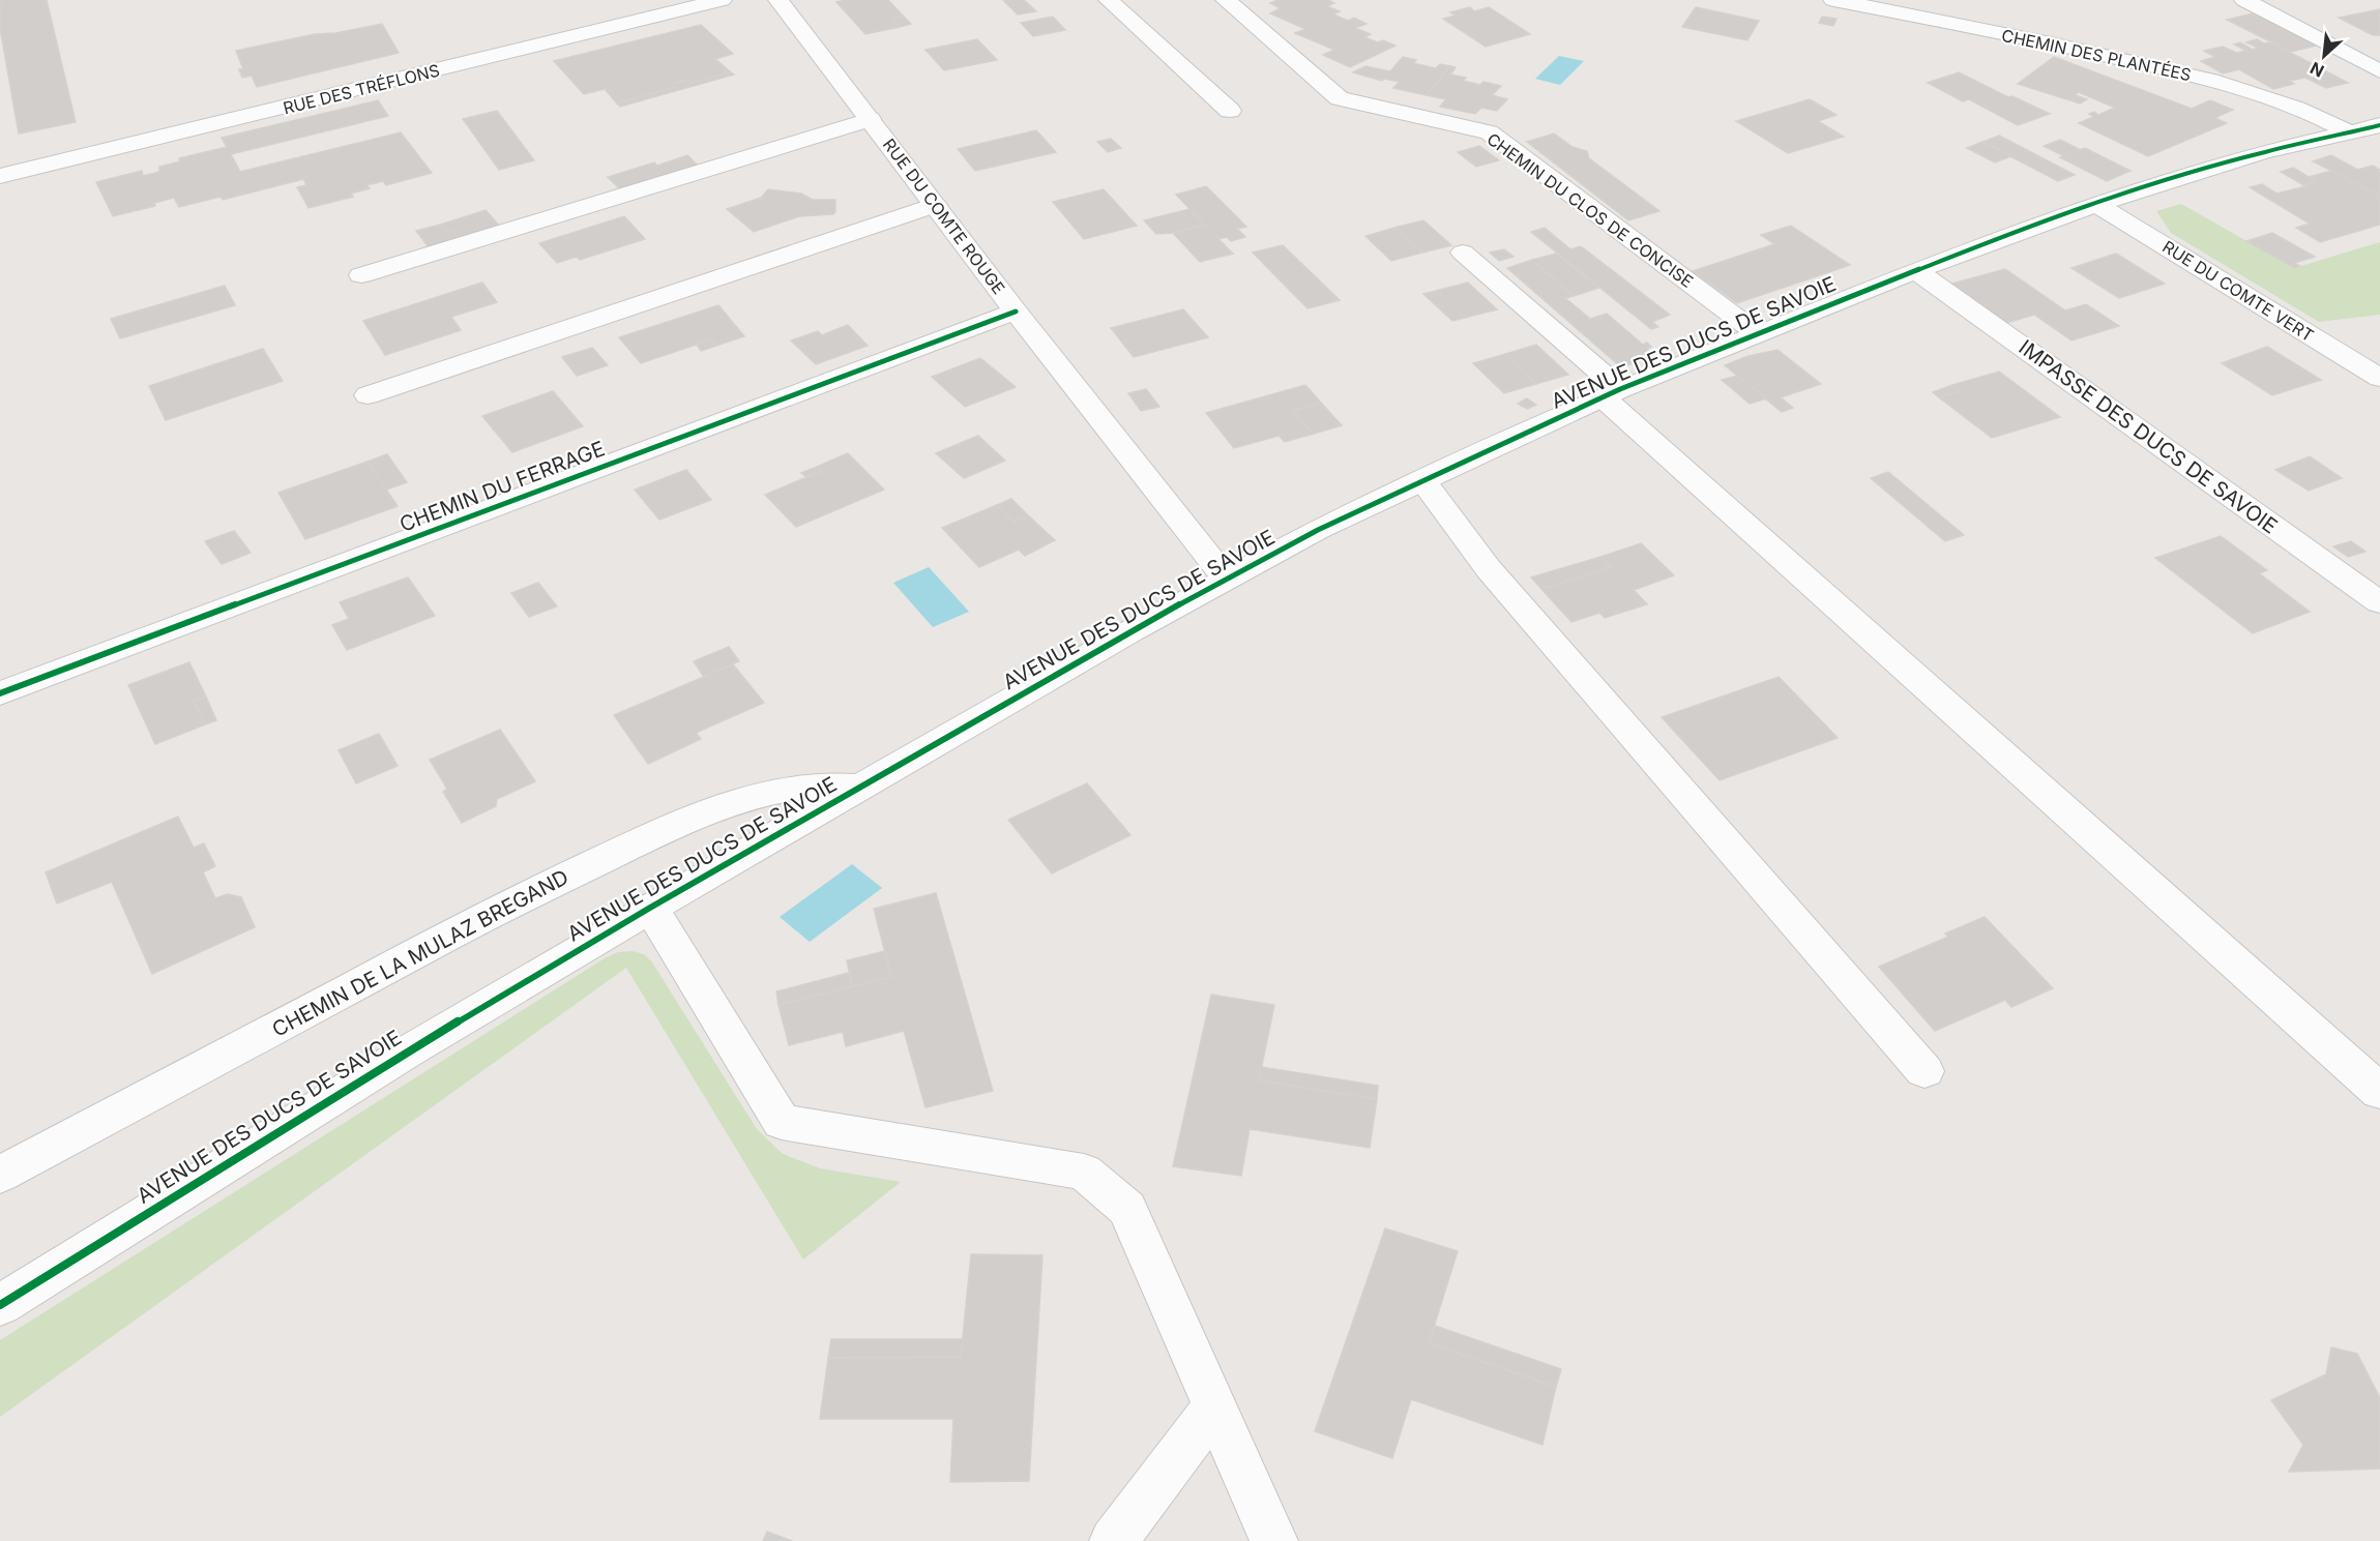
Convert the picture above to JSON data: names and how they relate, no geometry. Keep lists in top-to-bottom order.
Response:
{
  "streets": {
    "street": [
      "CHEMIN DES PLANTÉES",
      "RUE DES TRÉFLONS",
      "CHEMIN DU CLOS DE CONCISE",
      "RUE DU COMTE ROUGE",
      "RUE DU COMTE VERT",
      "AVENUE DES DUCS DE SAVOIE",
      "IMPASSE DES DUCS DE SAVOIE",
      "CHEMIN DU FERRAGE",
      "CHEMIN DE LA MULAZ BREGAND"
    ]
  },
  "crossings": [
    ["CHEMIN DES PLANTÉES", "AVENUE DES DUCS DE SAVOIE"],
    ["CHEMIN DU CLOS DE CONCISE", "AVENUE DES DUCS DE SAVOIE"],
    ["RUE DU COMTE ROUGE", "AVENUE DES DUCS DE SAVOIE"],
    ["RUE DU COMTE ROUGE", "CHEMIN DU FERRAGE"],
    ["RUE DU COMTE VERT", "AVENUE DES DUCS DE SAVOIE"],
    ["AVENUE DES DUCS DE SAVOIE", "IMPASSE DES DUCS DE SAVOIE"],
    ["AVENUE DES DUCS DE SAVOIE", "CHEMIN DE LA MULAZ BREGAND"]
  ],
  "north": "bottom left"
}
